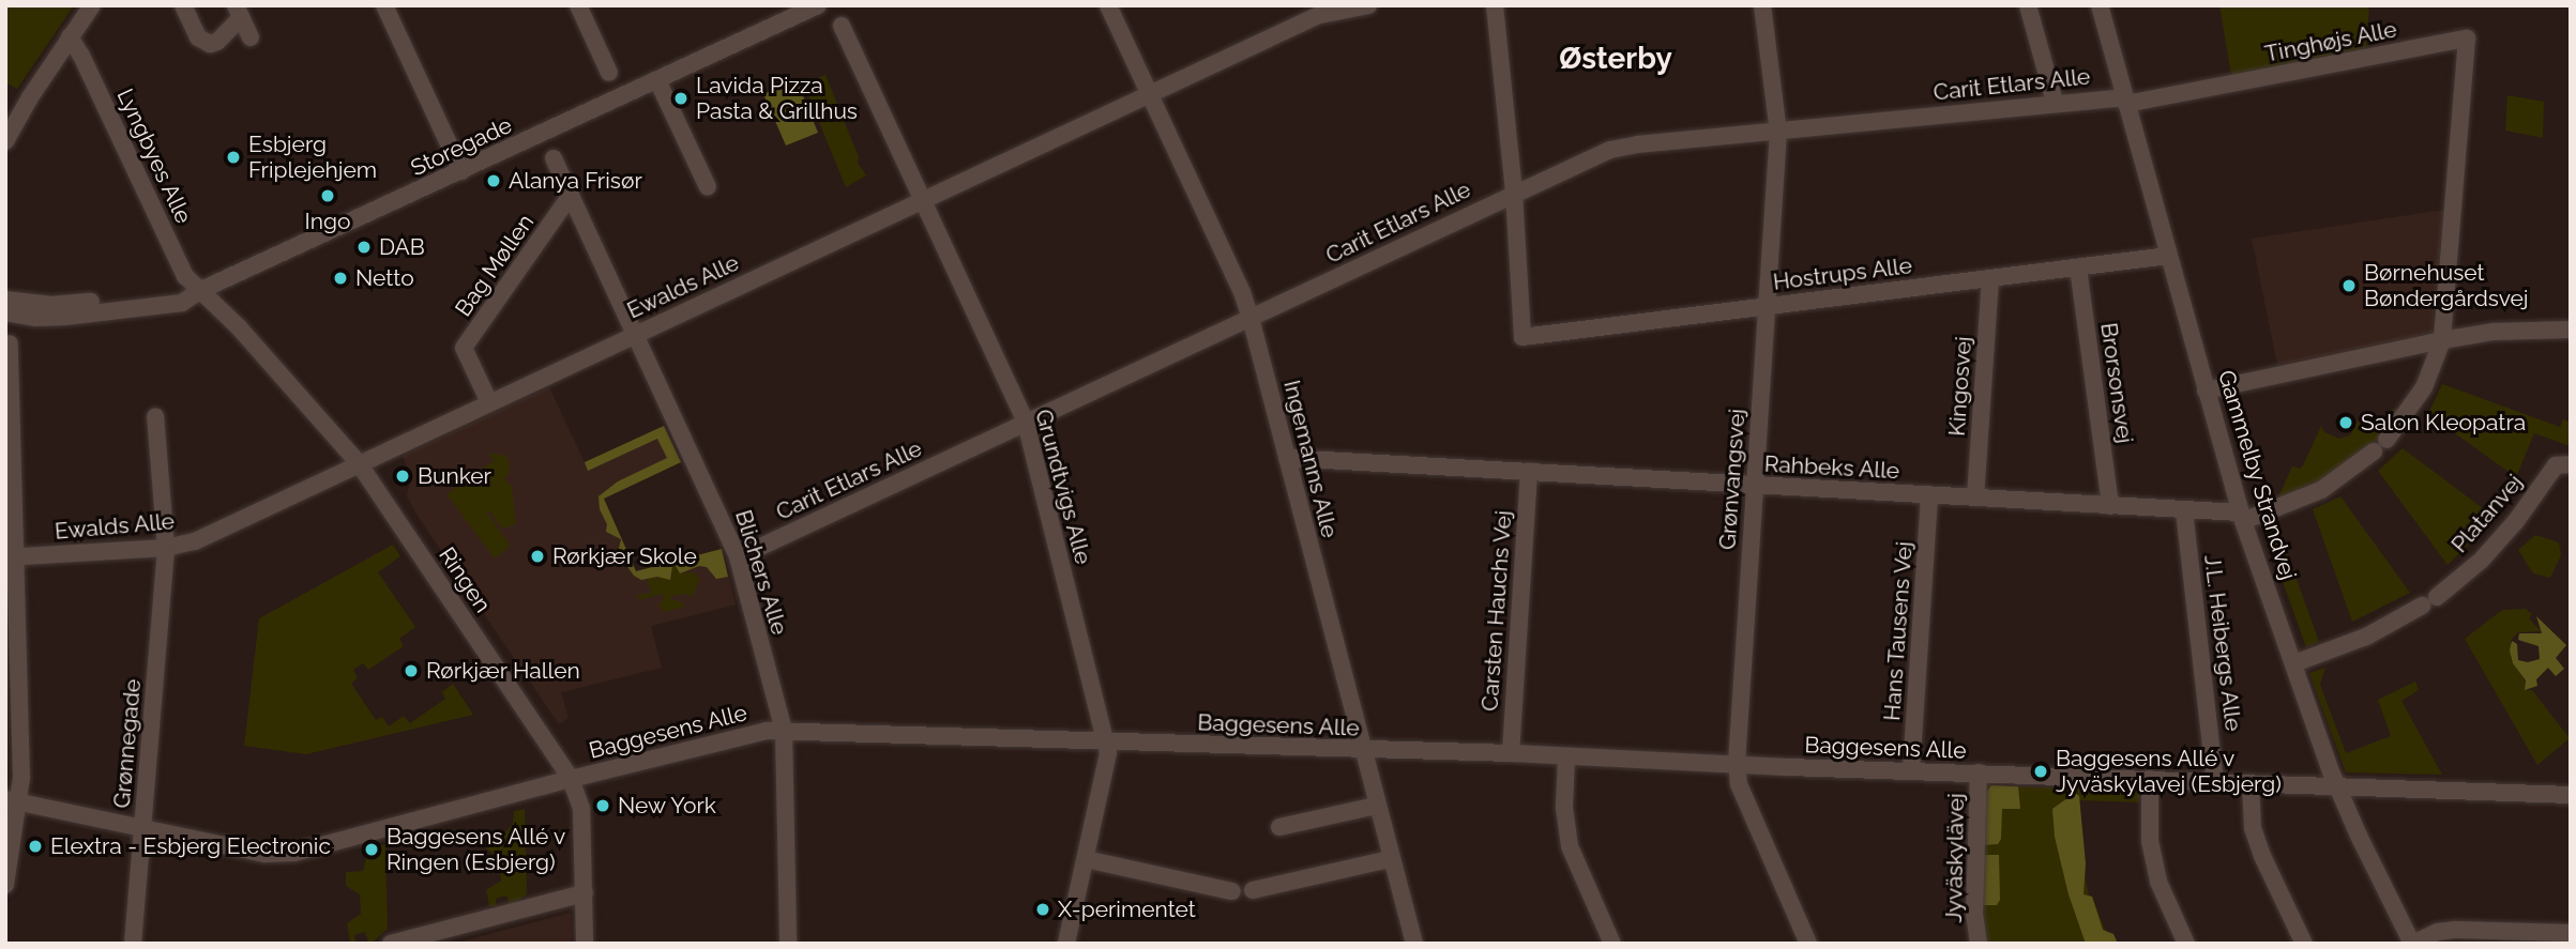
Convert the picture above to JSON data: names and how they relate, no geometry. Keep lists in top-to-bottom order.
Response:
{
  "streets": {
    "street": [
      "Tinghøjs Alle",
      "Carit Etlars Alle",
      "Storegade",
      "Lyngbyes Alle",
      "Bag Møllen",
      "Hostrups Alle",
      "Ewalds Alle",
      "Brorsonsvej",
      "Kingosvej",
      "Ingemanns Alle",
      "Rahbeks Alle",
      "Gammelby Strandvej",
      "Grønvangsvej",
      "Grundtvigs Alle",
      "Platanvej",
      "Blichers Alle",
      "Ringen",
      "Carsten Hauchs Vej",
      "Hans Tausens Vej",
      "J.L. Heibergs Alle",
      "Baggesens Alle",
      "Grønnegade",
      "Jyväskylävej"
    ]
  },
  "crossings": [
    ["Tinghøjs Alle", "Carit Etlars Alle"],
    ["Tinghøjs Alle", "Gammelby Strandvej"],
    ["Carit Etlars Alle", "Hostrups Alle"],
    ["Carit Etlars Alle", "Ingemanns Alle"],
    ["Carit Etlars Alle", "Gammelby Strandvej"],
    ["Carit Etlars Alle", "Grønvangsvej"],
    ["Carit Etlars Alle", "Grundtvigs Alle"],
    ["Carit Etlars Alle", "Blichers Alle"],
    ["Storegade", "Lyngbyes Alle"],
    ["Storegade", "Ringen"],
    ["Lyngbyes Alle", "Ringen"],
    ["Bag Møllen", "Ewalds Alle"],
    ["Bag Møllen", "Blichers Alle"],
    ["Hostrups Alle", "Brorsonsvej"],
    ["Hostrups Alle", "Kingosvej"],
    ["Hostrups Alle", "Gammelby Strandvej"],
    ["Hostrups Alle", "Grønvangsvej"],
    ["Ewalds Alle", "Ingemanns Alle"],
    ["Ewalds Alle", "Grundtvigs Alle"],
    ["Ewalds Alle", "Blichers Alle"],
    ["Ewalds Alle", "Ringen"],
    ["Ewalds Alle", "Grønnegade"],
    ["Brorsonsvej", "Rahbeks Alle"],
    ["Kingosvej", "Rahbeks Alle"],
    ["Ingemanns Alle", "Rahbeks Alle"],
    ["Ingemanns Alle", "Baggesens Alle"],
    ["Rahbeks Alle", "Gammelby Strandvej"],
    ["Rahbeks Alle", "Grønvangsvej"],
    ["Rahbeks Alle", "Carsten Hauchs Vej"],
    ["Rahbeks Alle", "Hans Tausens Vej"],
    ["Rahbeks Alle", "J.L. Heibergs Alle"],
    ["Gammelby Strandvej", "Baggesens Alle"],
    ["Grønvangsvej", "Baggesens Alle"],
    ["Grundtvigs Alle", "Baggesens Alle"],
    ["Blichers Alle", "Baggesens Alle"],
    ["Ringen", "Baggesens Alle"],
    ["Carsten Hauchs Vej", "Baggesens Alle"],
    ["Hans Tausens Vej", "Baggesens Alle"],
    ["J.L. Heibergs Alle", "Baggesens Alle"],
    ["Baggesens Alle", "Grønnegade"],
    ["Baggesens Alle", "Jyväskylävej"]
  ],
  "districts": ["Østerby"],
  "places": [
    "Lavida Pizza Pasta & Grillhus",
    "Esbjerg Friplejehjem",
    "Alanya Frisør",
    "Ingo",
    "DAB",
    "Netto",
    "Børnehuset Bøndergårdsvej",
    "Salon Kleopatra",
    "Bunker",
    "Rørkjær Skole",
    "Rørkjær Hallen",
    "Baggesens Allé v Jyväskylavej (Esbjerg)",
    "New York",
    "Elextra - Esbjerg Electronic",
    "Baggesens Allé v Ringen (Esbjerg)",
    "X-perimentet"
  ]
}
